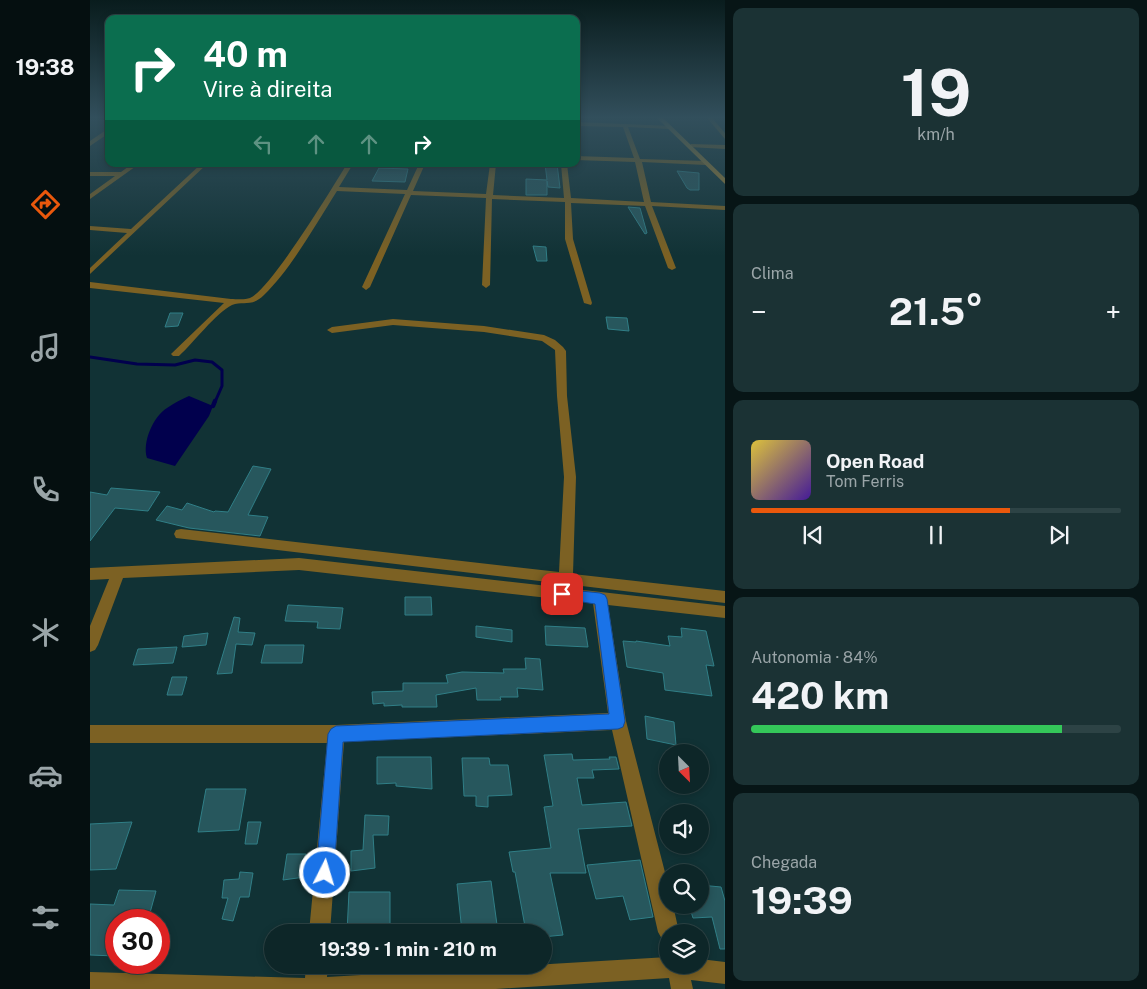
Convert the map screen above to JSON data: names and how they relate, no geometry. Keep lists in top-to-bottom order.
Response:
{
  "north": "bottom right",
  "page": {
    "tabs": "19:38",
    "tile": [
      ["19", "km/h"],
      "Clima",
      ["Autonomia · 84%", "420 km"],
      ["Chegada", "19:39"]
    ],
    "turn": ["40 m", "Vire à direita"],
    "heat": ["−", "21.5°", "+"],
    "song": ["Open Road", "Tom Ferris"],
    "limit": "30",
    "trip": "19:39 · 1 min · 210 m"
  }
}
